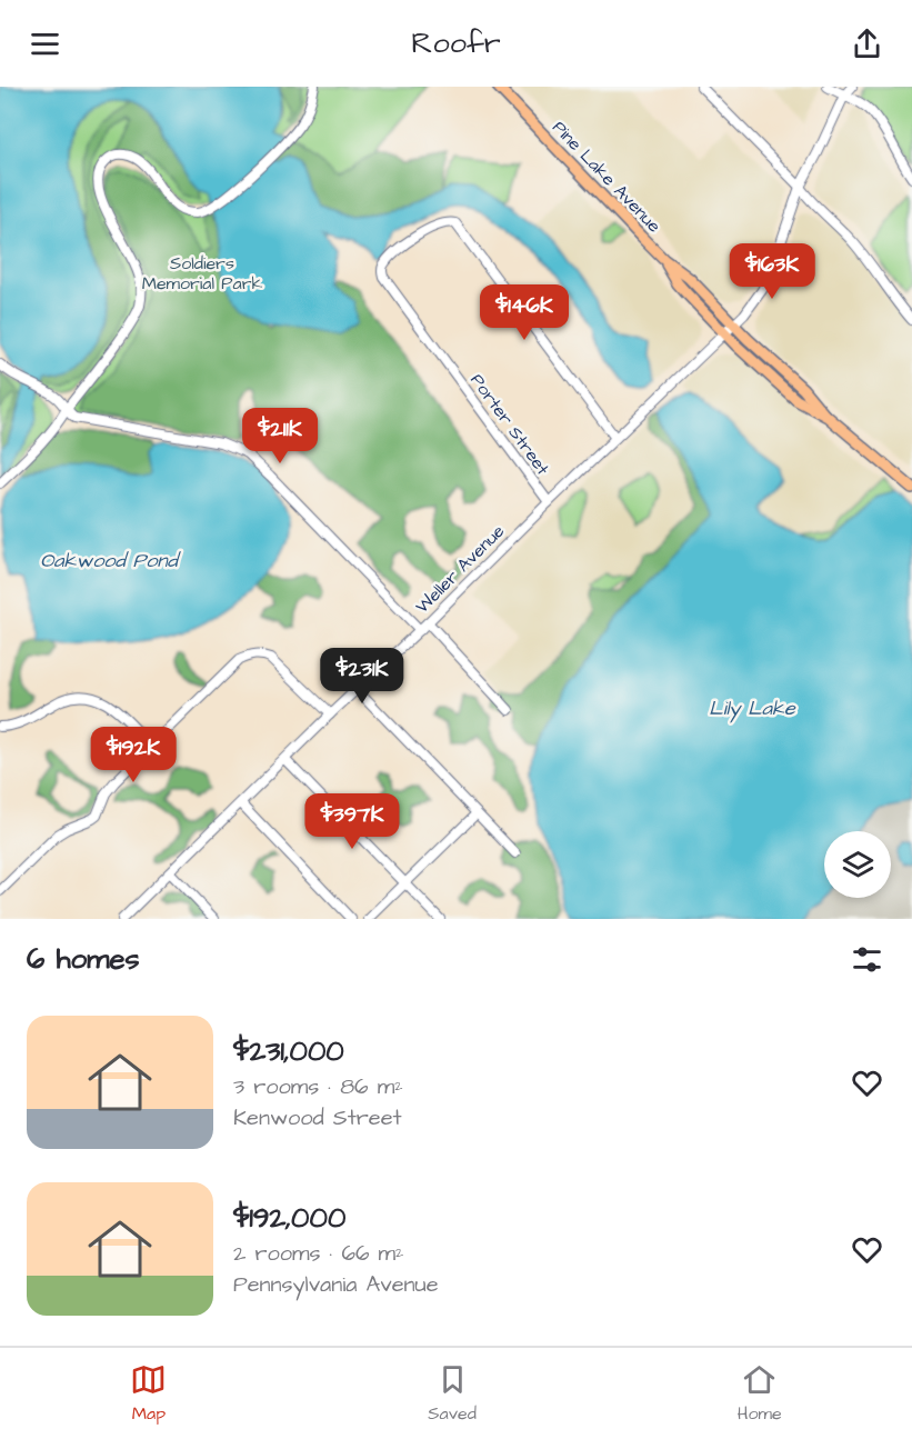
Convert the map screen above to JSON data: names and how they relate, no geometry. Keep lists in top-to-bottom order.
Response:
{
  "streets": {
    "main road": ["Pine Lake Avenue"],
    "street": ["Porter Street", "Weller Avenue"]
  },
  "crossings": [
    ["Pine Lake Avenue", "Weller Avenue"],
    ["Porter Street", "Weller Avenue"]
  ],
  "water": ["Oakwood Pond", "Lily Lake"],
  "parks": ["Soldiers Memorial Park"],
  "page": {
    "header": "Roofr",
    "price": [
      "$163K",
      "$146K",
      "$211K",
      "$231K",
      "$192K",
      "$397K"
    ],
    "heading": "6 homes",
    "list": [
      {
        "name": "$231,000",
        "note": "3 rooms · 86 m² · Kenwood Street"
      },
      {
        "name": "$192,000",
        "note": "2 rooms · 66 m² · Pennsylvania Avenue"
      }
    ],
    "tabs": ["Map", "Saved", "Home"]
  }
}
